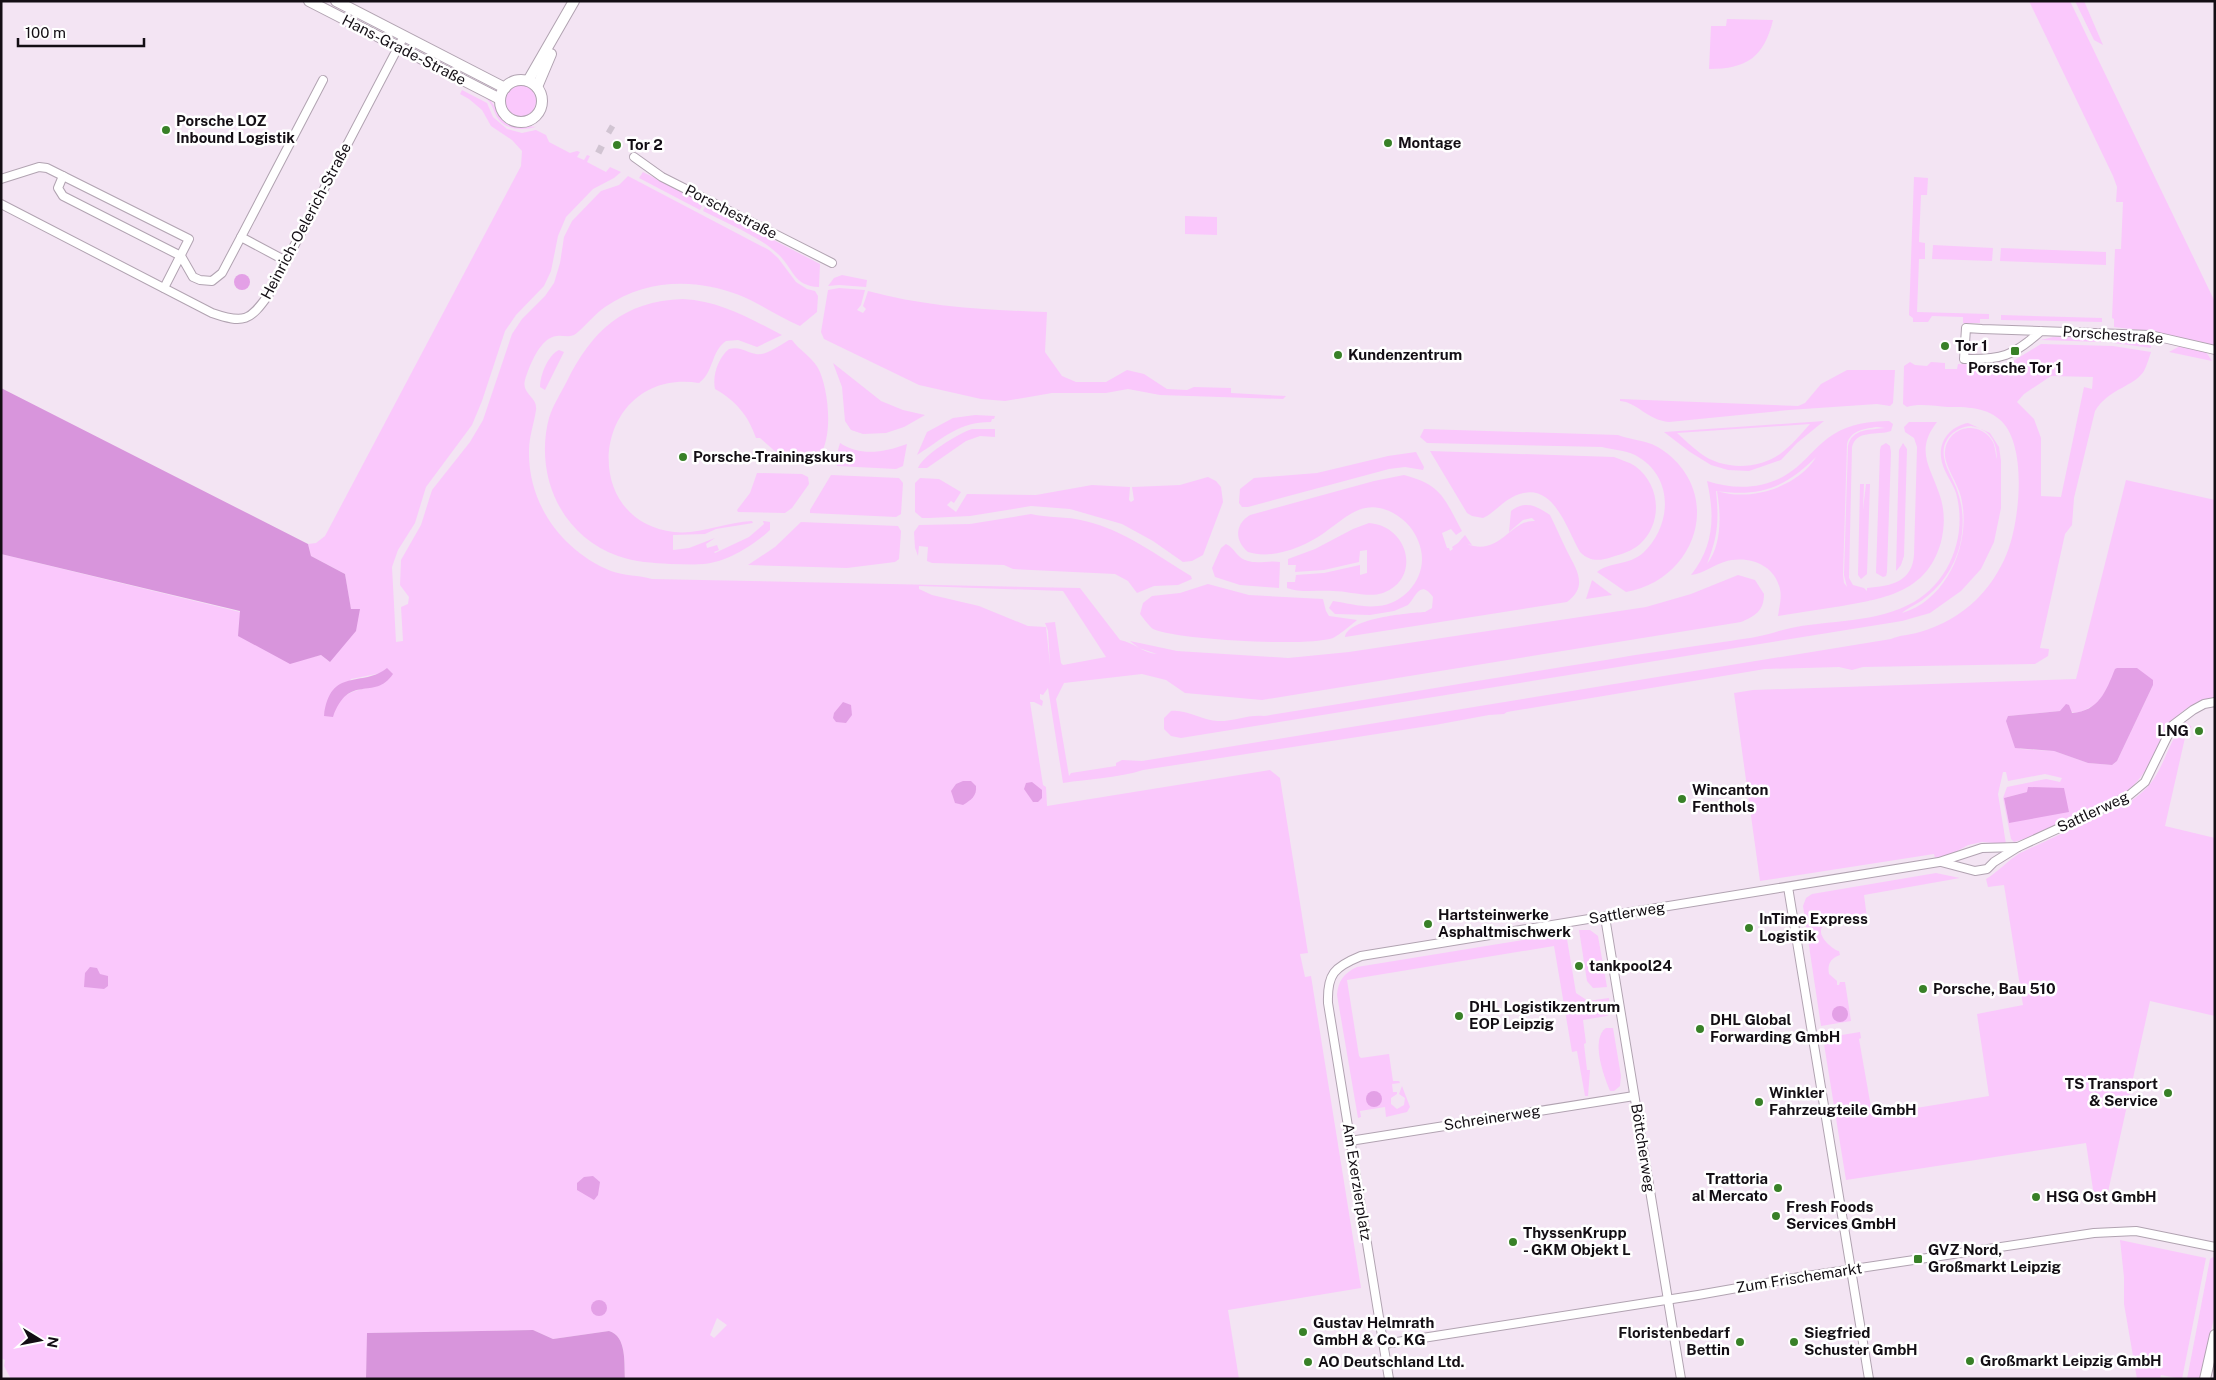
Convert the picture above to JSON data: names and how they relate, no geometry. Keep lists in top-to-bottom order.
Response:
{
  "streets": {
    "street": [
      "Hans-Grade-Straße",
      "Porschestraße",
      "Heinrich-Oelerich-Straße",
      "Sattlerweg",
      "Schreinerweg",
      "Böttcherweg",
      "Am Exerzierplatz",
      "Zum Frischemarkt"
    ]
  },
  "crossings": [
    ["Hans-Grade-Straße", "Heinrich-Oelerich-Straße"],
    ["Sattlerweg", "Böttcherweg"],
    ["Sattlerweg", "Am Exerzierplatz"],
    ["Schreinerweg", "Böttcherweg"],
    ["Schreinerweg", "Am Exerzierplatz"],
    ["Böttcherweg", "Zum Frischemarkt"],
    ["Am Exerzierplatz", "Zum Frischemarkt"]
  ],
  "places": {
    "other": [
      "Porsche LOZ Inbound Logistik",
      "Montage",
      "Tor 2",
      "Tor 1",
      "Kundenzentrum",
      "Porsche-Trainingskurs",
      "LNG",
      "Wincanton Fenthols",
      "Hartsteinwerke Asphaltmischwerk",
      "InTime Express Logistik",
      "tankpool24",
      "Porsche, Bau 510",
      "DHL Logistikzentrum EOP Leipzig",
      "DHL Global Forwarding GmbH",
      "TS Transport & Service",
      "Winkler Fahrzeugteile GmbH",
      "Trattoria al Mercato",
      "HSG Ost GmbH",
      "Fresh Foods Services GmbH",
      "ThyssenKrupp - GKM Objekt L",
      "Gustav Helmrath GmbH & Co. KG",
      "Floristenbedarf Bettin",
      "Siegfried Schuster GmbH",
      "Großmarkt Leipzig GmbH",
      "AO Deutschland Ltd."
    ],
    "transit": ["Porsche Tor 1", "GVZ Nord, Großmarkt Leipzig"]
  },
  "scale_bar": "100 m",
  "north": "right"
}
